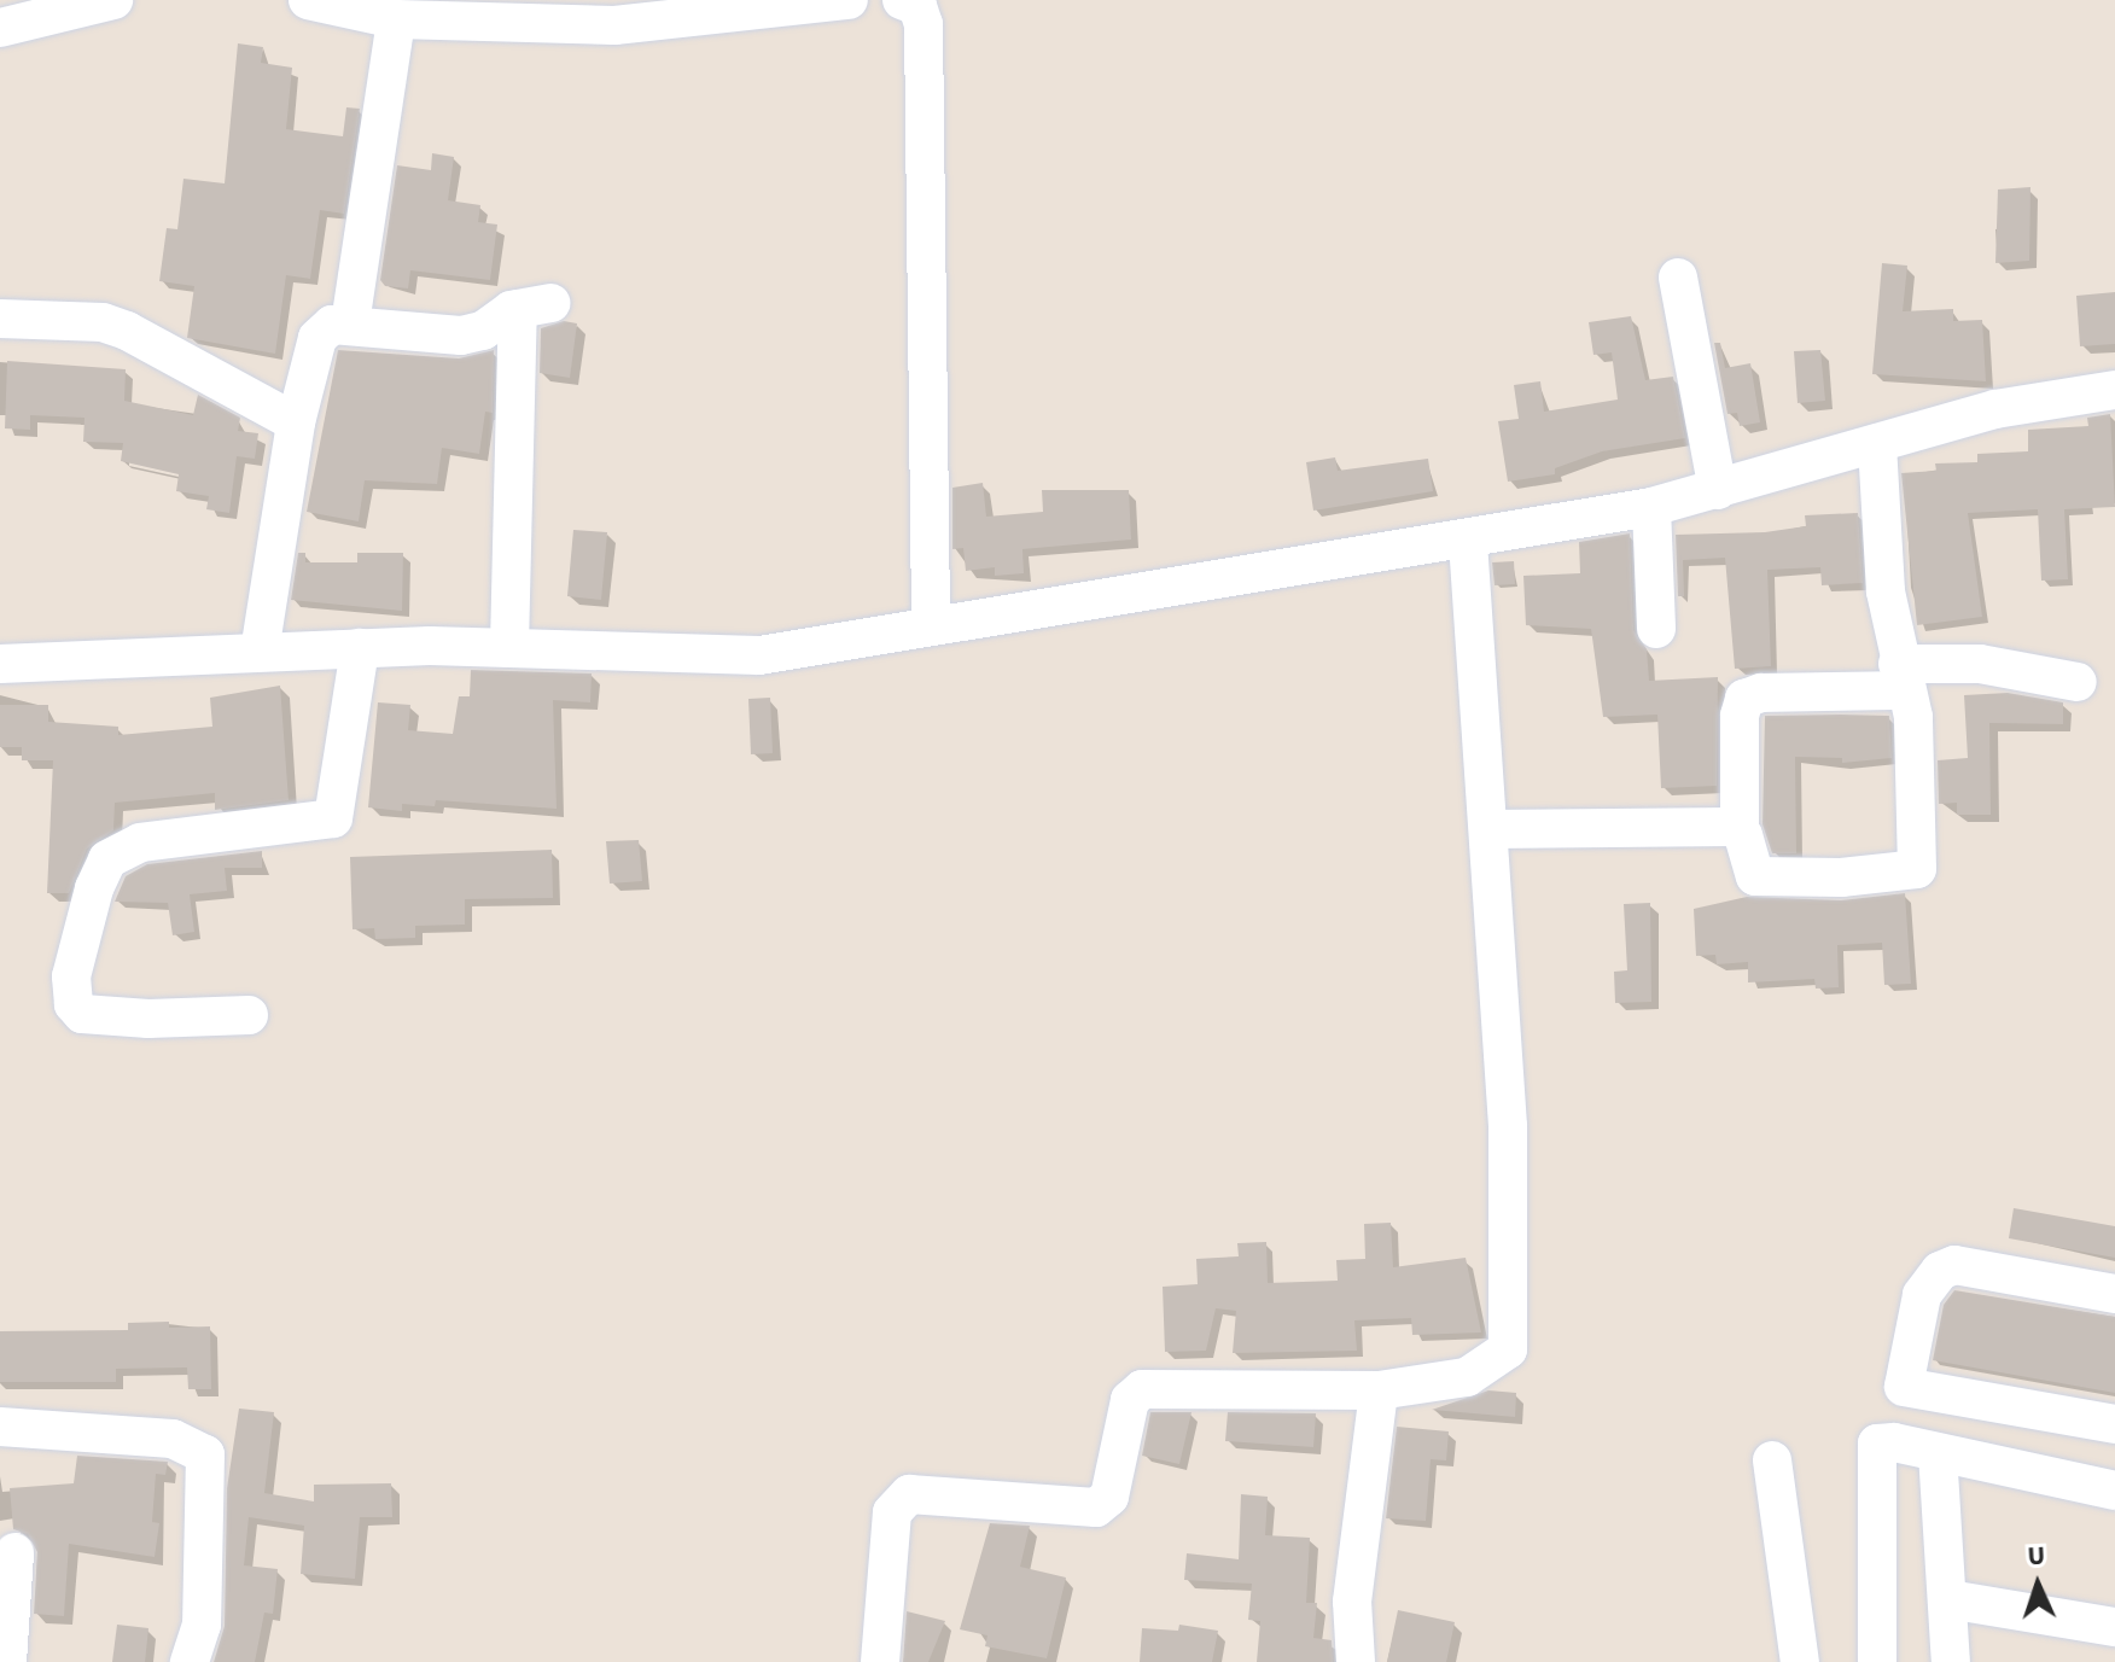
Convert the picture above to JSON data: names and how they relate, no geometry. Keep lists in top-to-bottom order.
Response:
{
  "north": "top"
}
